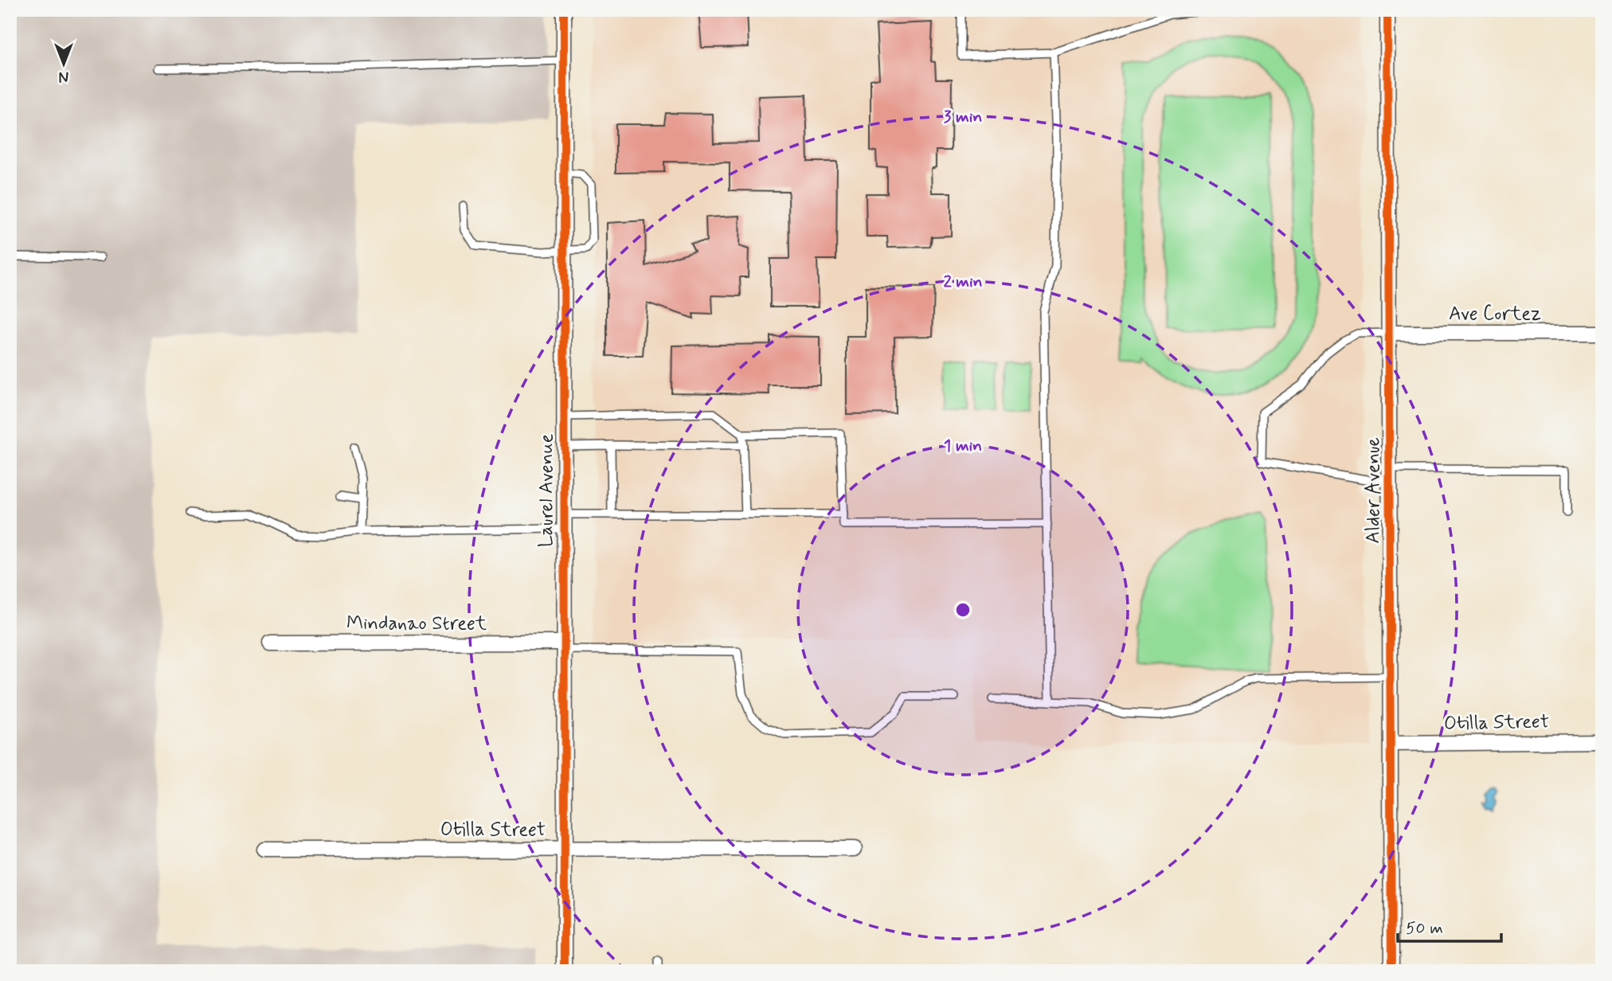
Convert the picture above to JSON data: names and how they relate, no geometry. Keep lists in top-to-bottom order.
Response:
{
  "streets": {
    "street": [
      "Ave Cortez",
      "Laurel Avenue",
      "Alder Avenue",
      "Mindanao Street",
      "Otilla Street"
    ]
  },
  "crossings": [
    ["Ave Cortez", "Alder Avenue"],
    ["Laurel Avenue", "Mindanao Street"],
    ["Laurel Avenue", "Otilla Street"],
    ["Alder Avenue", "Otilla Street"]
  ],
  "scale_bar": "50 m",
  "north": "bottom",
  "rings": ["3 min", "2 min", "1 min"]
}
